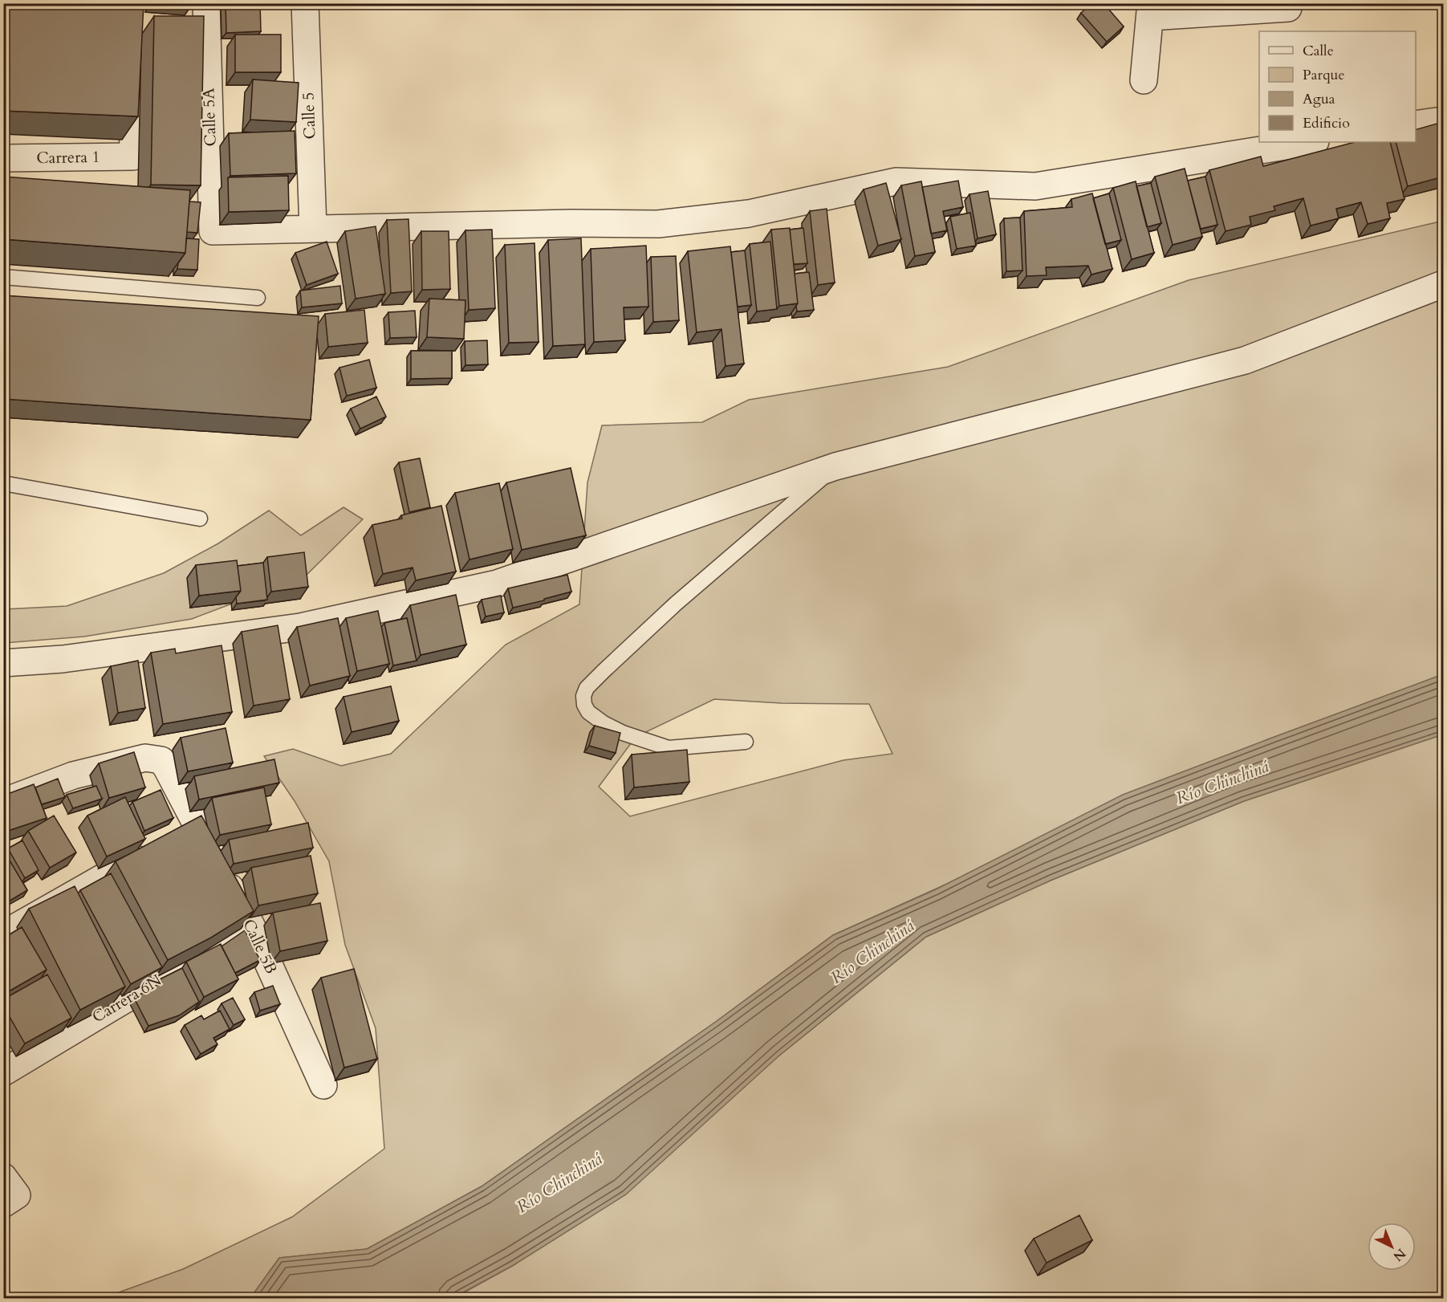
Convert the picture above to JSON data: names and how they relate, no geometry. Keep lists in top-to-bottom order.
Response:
{
  "streets": {
    "street": [
      "Calle 5",
      "Calle 5A",
      "Carrera 1",
      "Calle 5B",
      "Carrera 6N"
    ]
  },
  "crossings": [
    ["Calle 5", "Calle 5A"],
    ["Calle 5B", "Carrera 6N"]
  ],
  "water": ["Río Chinchiná"],
  "legend": [
    "Calle",
    "Parque",
    "Agua",
    "Edificio"
  ],
  "north": "bottom right"
}
